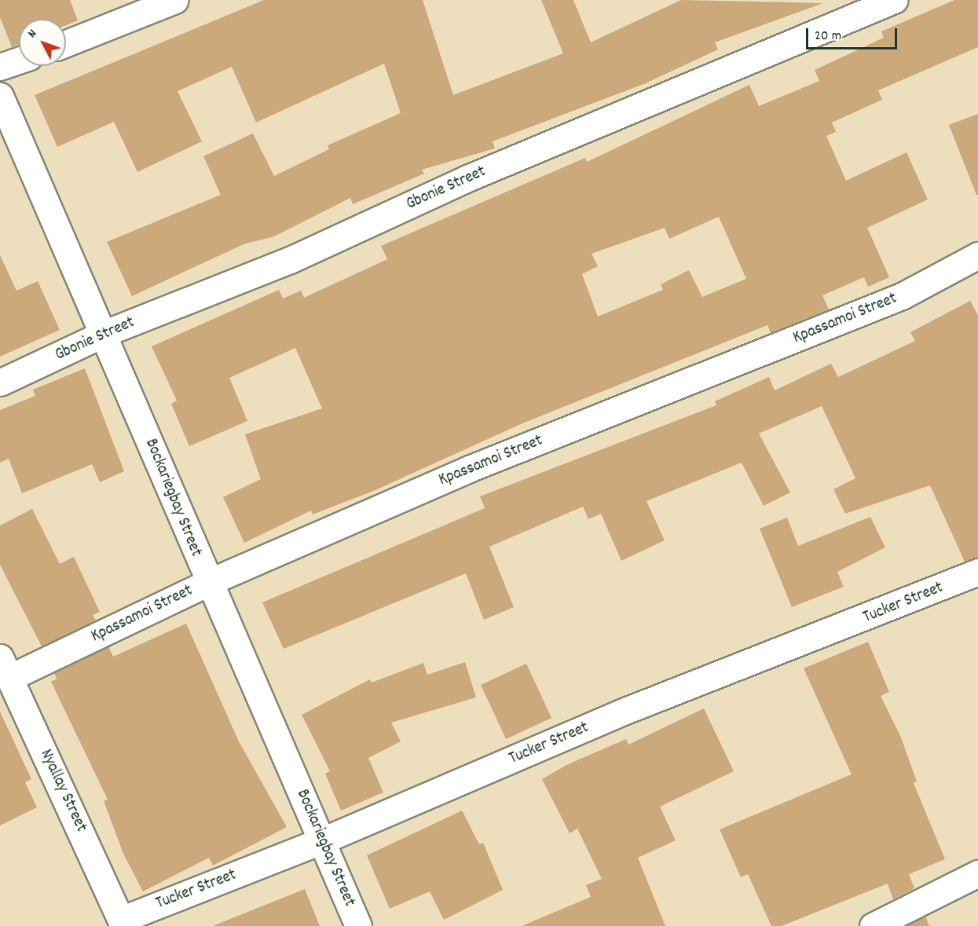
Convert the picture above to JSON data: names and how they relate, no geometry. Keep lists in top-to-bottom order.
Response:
{
  "streets": {
    "street": [
      "Gbonie Street",
      "Kpassamoi Street",
      "Bockariegbay Street",
      "Tucker Street",
      "Nyallay Street"
    ]
  },
  "crossings": [
    ["Gbonie Street", "Bockariegbay Street"],
    ["Kpassamoi Street", "Bockariegbay Street"],
    ["Kpassamoi Street", "Nyallay Street"],
    ["Bockariegbay Street", "Tucker Street"],
    ["Tucker Street", "Nyallay Street"]
  ],
  "scale_bar": "20 m",
  "north": "top left"
}
